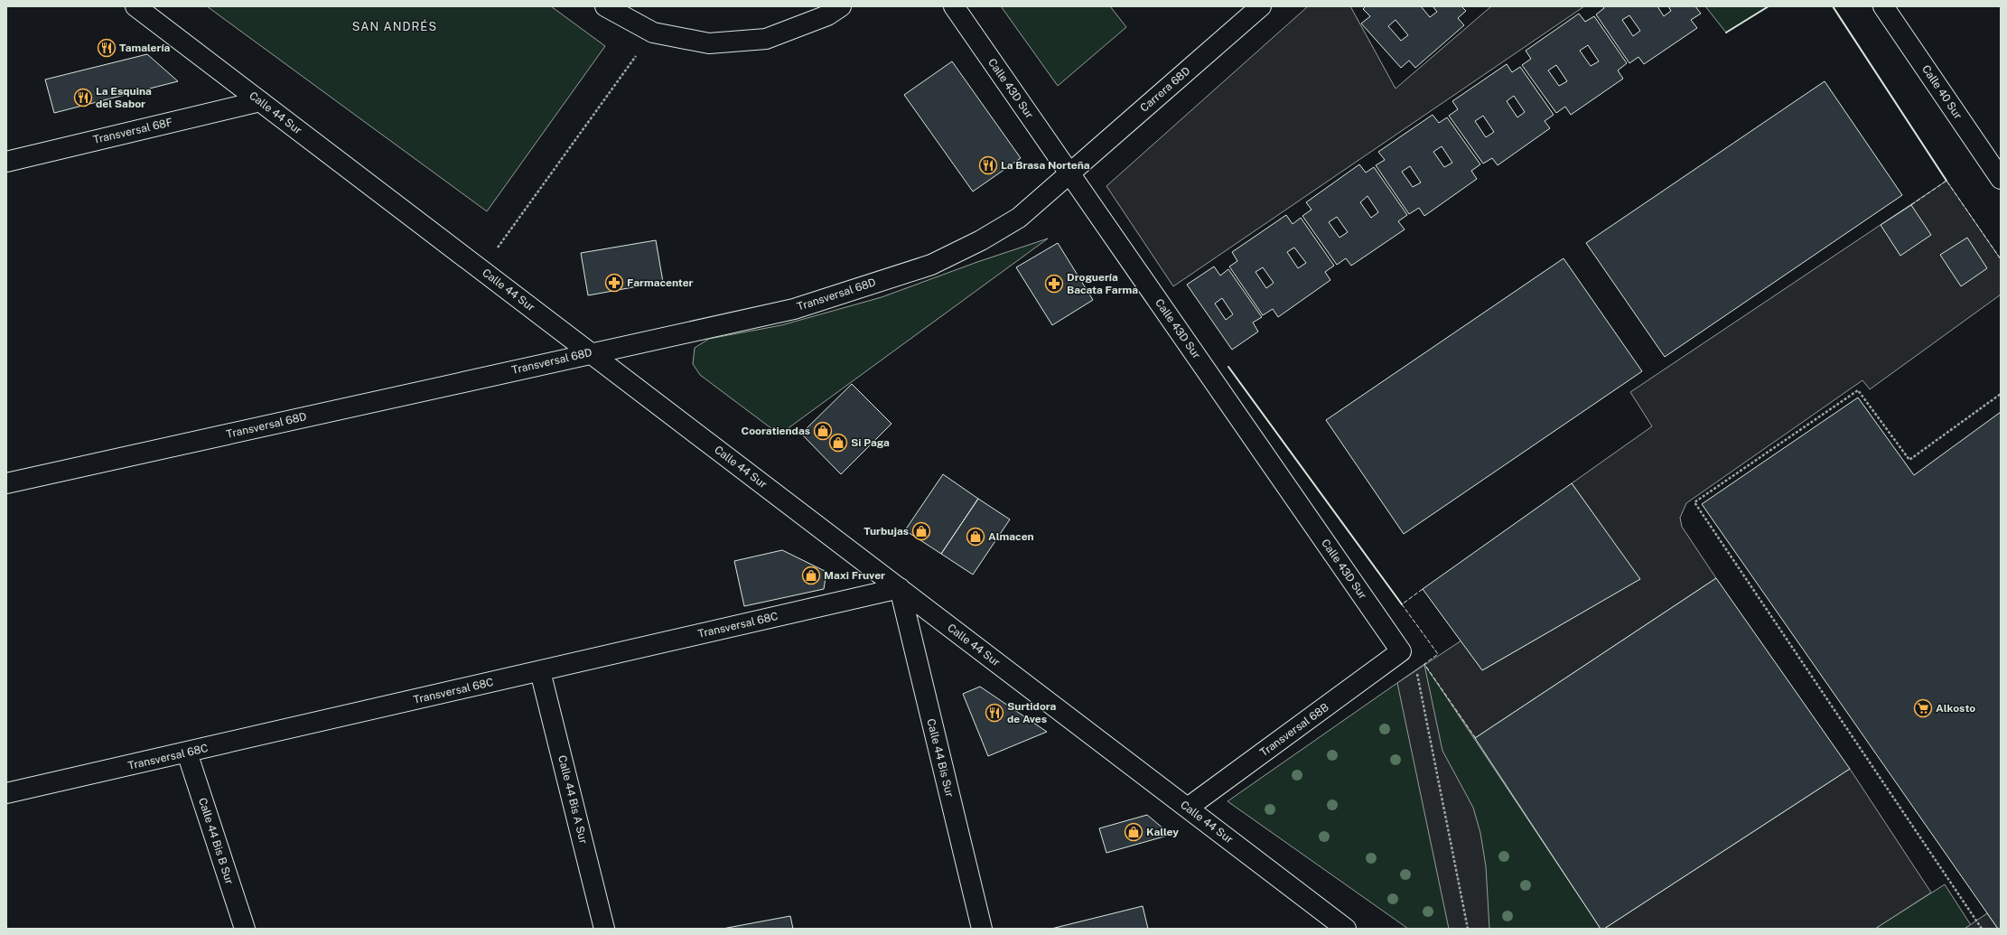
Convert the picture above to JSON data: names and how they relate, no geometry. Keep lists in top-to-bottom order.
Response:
{
  "streets": {
    "street": [
      "Calle 43D Sur",
      "Carrera 68D",
      "Calle 40 Sur",
      "Calle 44 Sur",
      "Transversal 68F",
      "Transversal 68D",
      "Transversal 68C",
      "Transversal 68B",
      "Calle 44 Bis Sur",
      "Calle 44 Bis A Sur",
      "Calle 44 Bis B Sur"
    ]
  },
  "crossings": [
    ["Calle 43D Sur", "Carrera 68D"],
    ["Calle 43D Sur", "Transversal 68D"],
    ["Calle 43D Sur", "Transversal 68B"],
    ["Carrera 68D", "Transversal 68D"],
    ["Calle 44 Sur", "Transversal 68F"],
    ["Calle 44 Sur", "Transversal 68D"],
    ["Calle 44 Sur", "Transversal 68C"],
    ["Calle 44 Sur", "Transversal 68B"],
    ["Calle 44 Sur", "Calle 44 Bis Sur"],
    ["Transversal 68C", "Calle 44 Bis Sur"],
    ["Transversal 68C", "Calle 44 Bis A Sur"],
    ["Transversal 68C", "Calle 44 Bis B Sur"]
  ],
  "districts": ["SAN ANDRÉS"],
  "places": {
    "restaurant": [
      "Tamalería",
      "La Esquina del Sabor",
      "La Brasa Norteña",
      "Surtidora de Aves"
    ],
    "pharmacy": ["Farmacenter", "Droguería Bacata Farma"],
    "shop": [
      "Cooratiendas",
      "Si Paga",
      "Turbujas",
      "Almacen",
      "Maxi Fruver",
      "Kalley"
    ],
    "supermarket": ["Alkosto"]
  }
}
